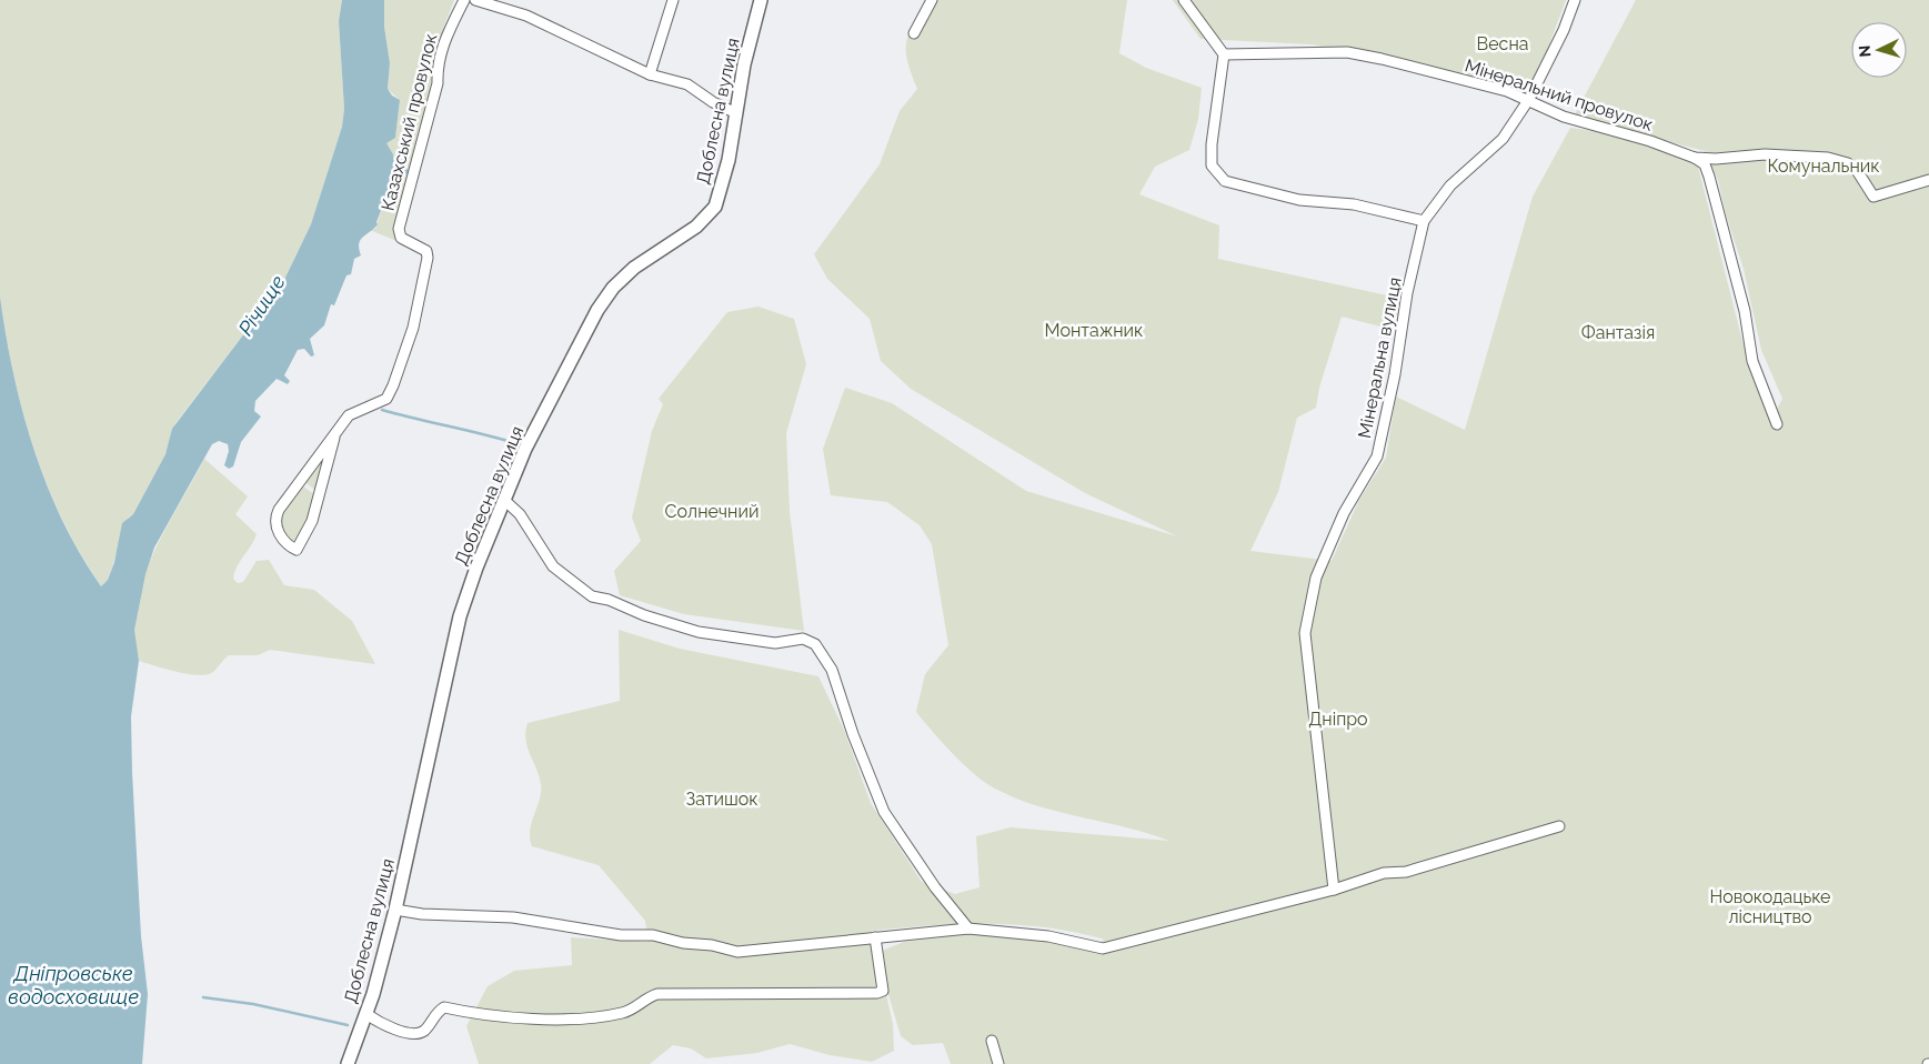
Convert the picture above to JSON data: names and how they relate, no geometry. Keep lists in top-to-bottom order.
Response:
{
  "streets": {
    "street": [
      "Мінеральний провулок",
      "Доблесна вулиця",
      "Казахський провулок",
      "Мінеральна вулиця"
    ]
  },
  "crossings": [
    ["Мінеральний провулок", "Мінеральна вулиця"]
  ],
  "water": ["Річище", "Дніпровське водосховище"],
  "parks": [
    "Весна",
    "Комунальник",
    "Монтажник",
    "Фантазія",
    "Солнечний",
    "Дніпро",
    "Затишок",
    "Новокодацьке лісництво"
  ],
  "north": "left"
}
